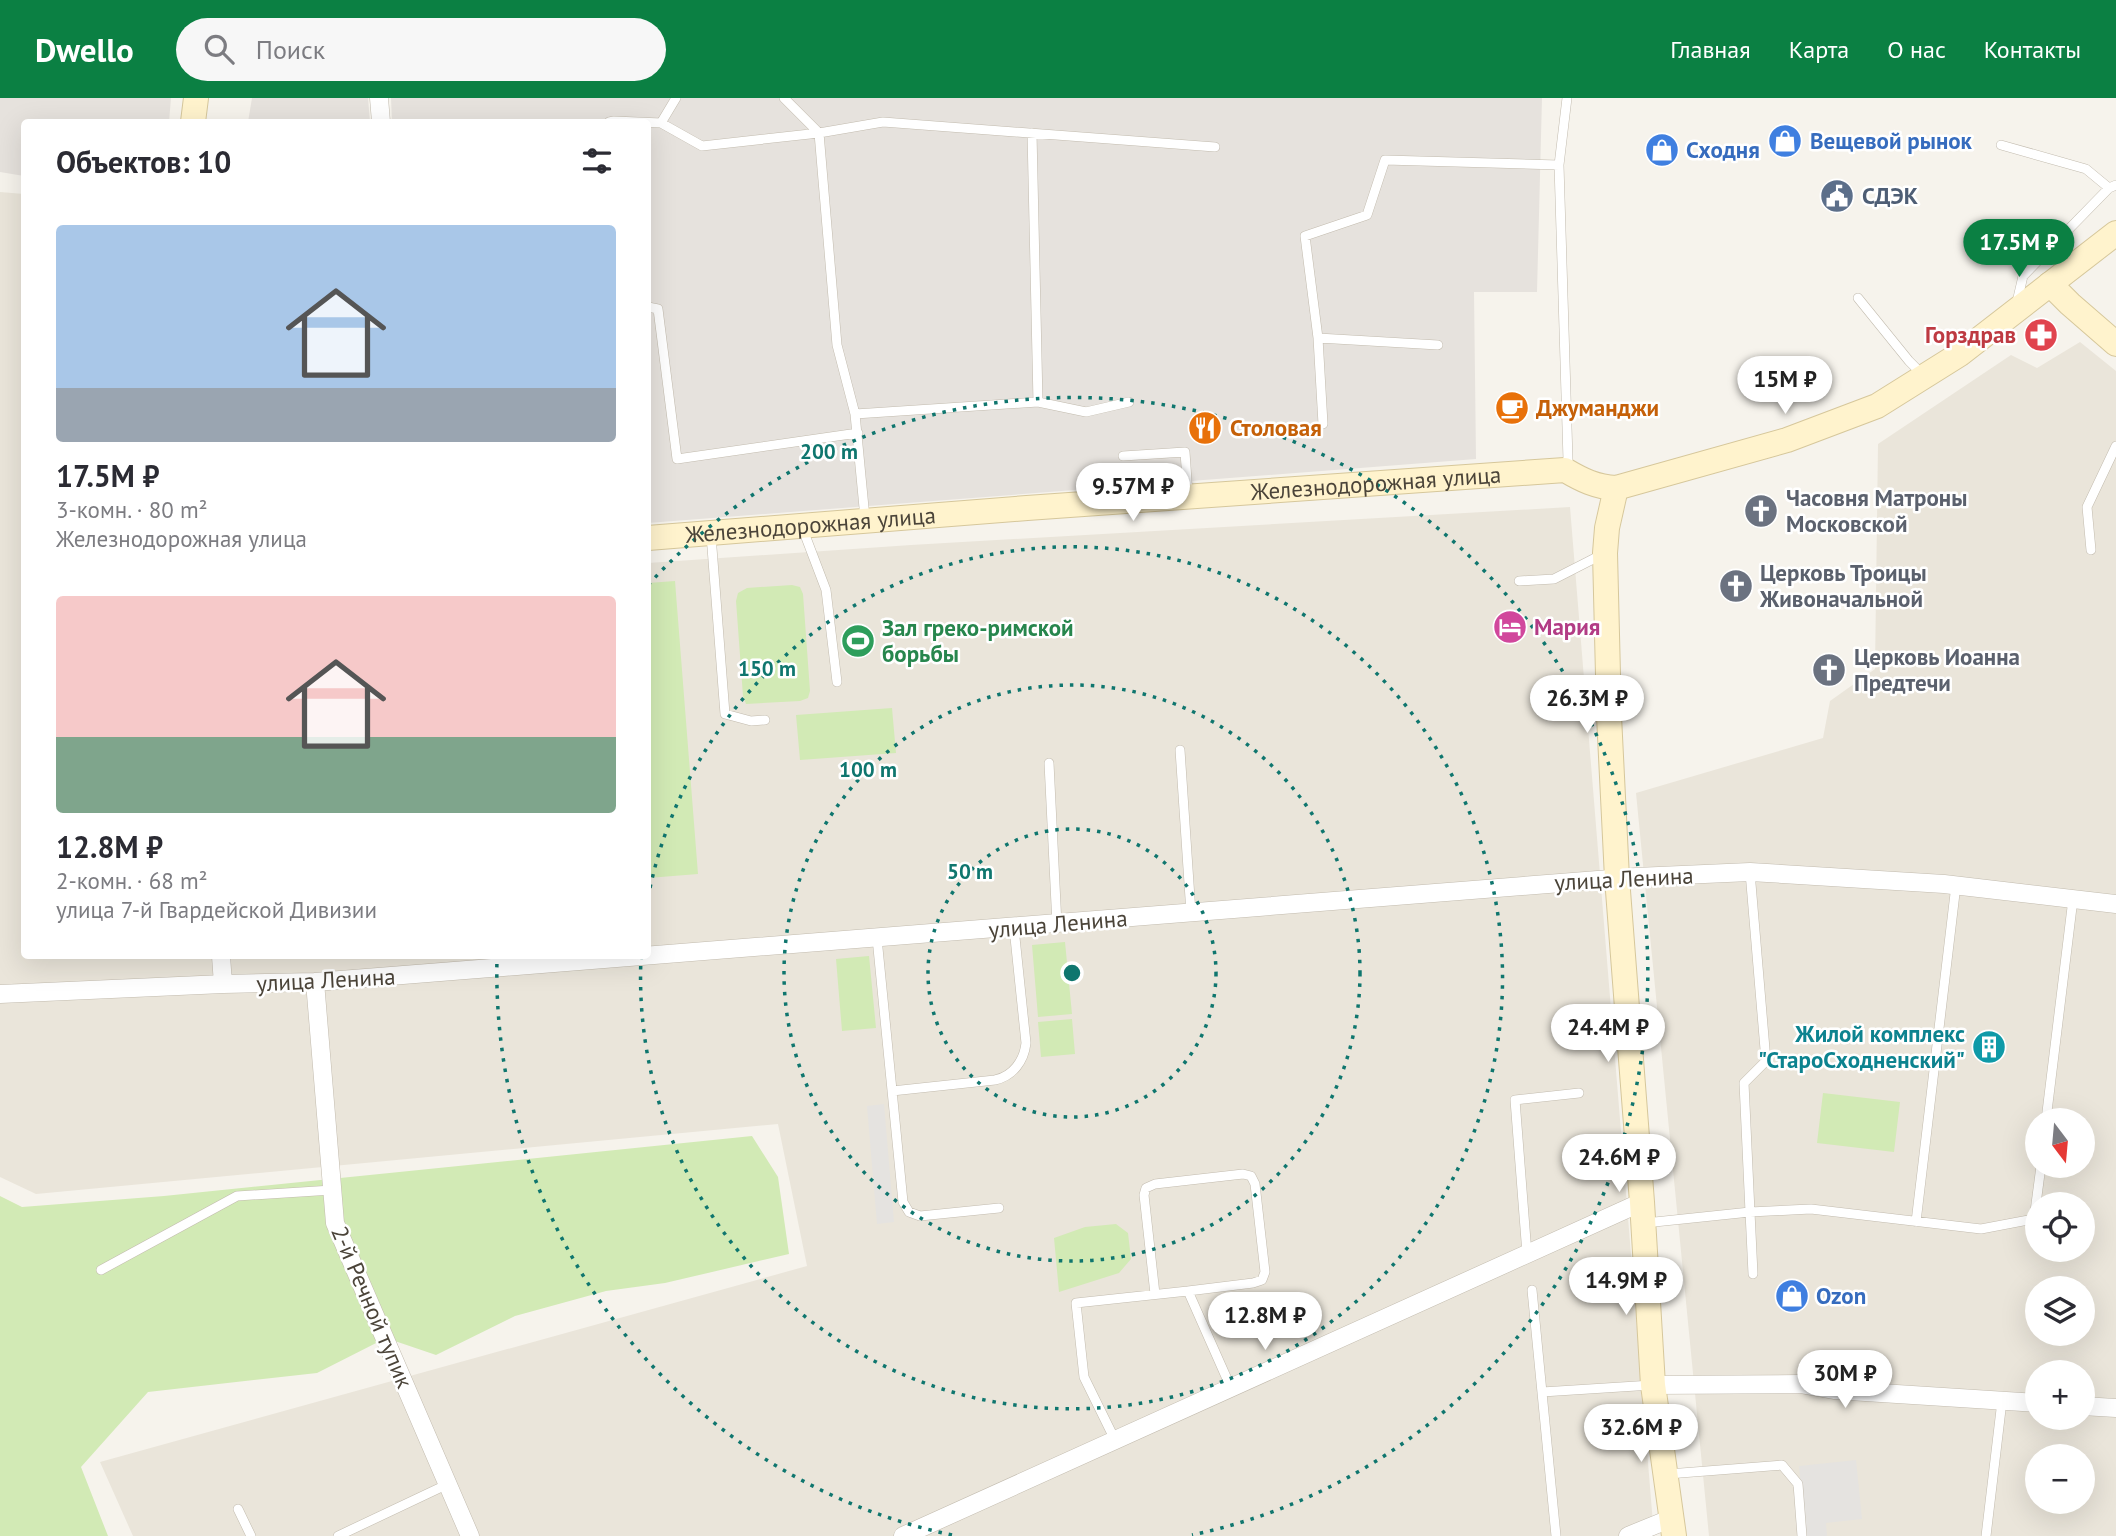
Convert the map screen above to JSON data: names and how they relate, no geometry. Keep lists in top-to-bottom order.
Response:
{
  "streets": {
    "main road": ["Железнодорожная улица"],
    "street": ["улица Ленина", "2-й Речной тупик"]
  },
  "crossings": [
    ["улица Ленина", "2-й Речной тупик"]
  ],
  "places": {
    "shop": ["Вещевой рынок", "Сходня", "Ozon"],
    "public building": ["СДЭК"],
    "pharmacy": ["Горздрав"],
    "cafe": ["Джуманджи"],
    "restaurant": ["Столовая"],
    "church": ["Часовня Матроны Московской", "Церковь Троицы Живоначальной", "Церковь Иоанна Предтечи"],
    "hotel": ["Мария"],
    "sports": ["Зал греко-римской борьбы"],
    "building": ["Жилой комплекс \"СтароСходненский\""]
  },
  "north": "bottom",
  "page": {
    "header": "Dwello",
    "search": "Поиск",
    "nav": [
      "Главная",
      "Карта",
      "О нас",
      "Контакты"
    ],
    "heading": "Объектов: 10",
    "list": [
      {
        "name": "17.5M ₽",
        "note": "3-комн. · 80 m² · Железнодорожная улица"
      },
      {
        "name": "12.8M ₽",
        "note": "2-комн. · 68 m² · улица 7-й Гвардейской Дивизии"
      }
    ],
    "price": [
      "17.5M ₽",
      "15M ₽",
      "9.57M ₽",
      "26.3M ₽",
      "24.4M ₽",
      "24.6M ₽",
      "14.9M ₽",
      "12.8M ₽",
      "30M ₽",
      "32.6M ₽"
    ],
    "map_buttons": ["+", "−"]
  },
  "rings": [
    "200 m",
    "150 m",
    "100 m",
    "50 m"
  ]
}
